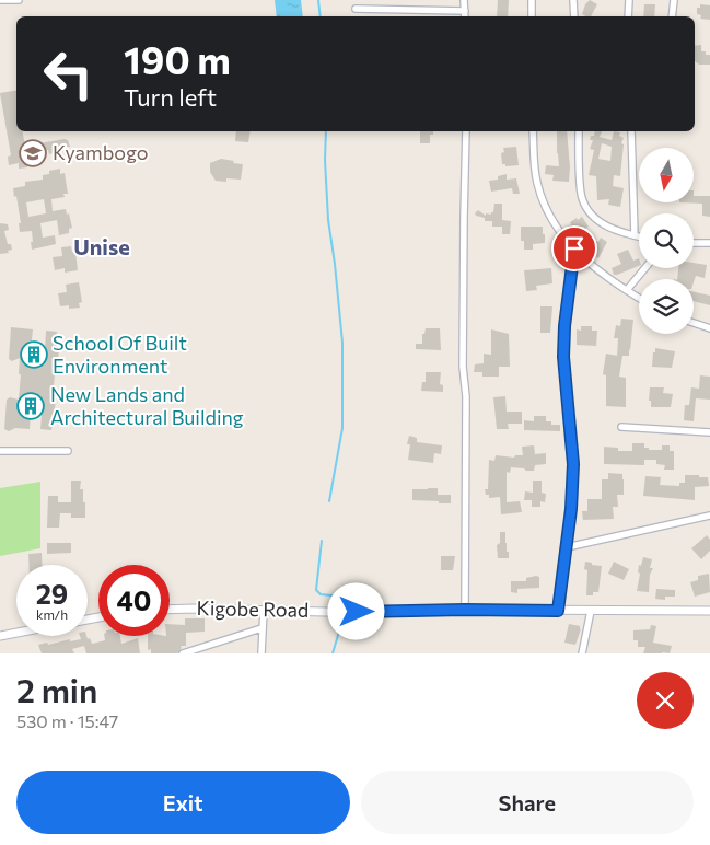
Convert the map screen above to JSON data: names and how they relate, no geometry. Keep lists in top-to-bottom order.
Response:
{
  "streets": {
    "street": ["Kigobe Road"]
  },
  "districts": ["Unise"],
  "places": {
    "school or university": ["Kyambogo"],
    "building": ["School Of Built Environment", "New Lands and Architectural Building"]
  },
  "north": "bottom",
  "page": {
    "turn": ["190 m", "Turn left"],
    "speed": "29 km/h",
    "limit": "40",
    "heading": ["2 min", "530 m · 15:47"],
    "buttons": ["Exit", "Share"]
  }
}
